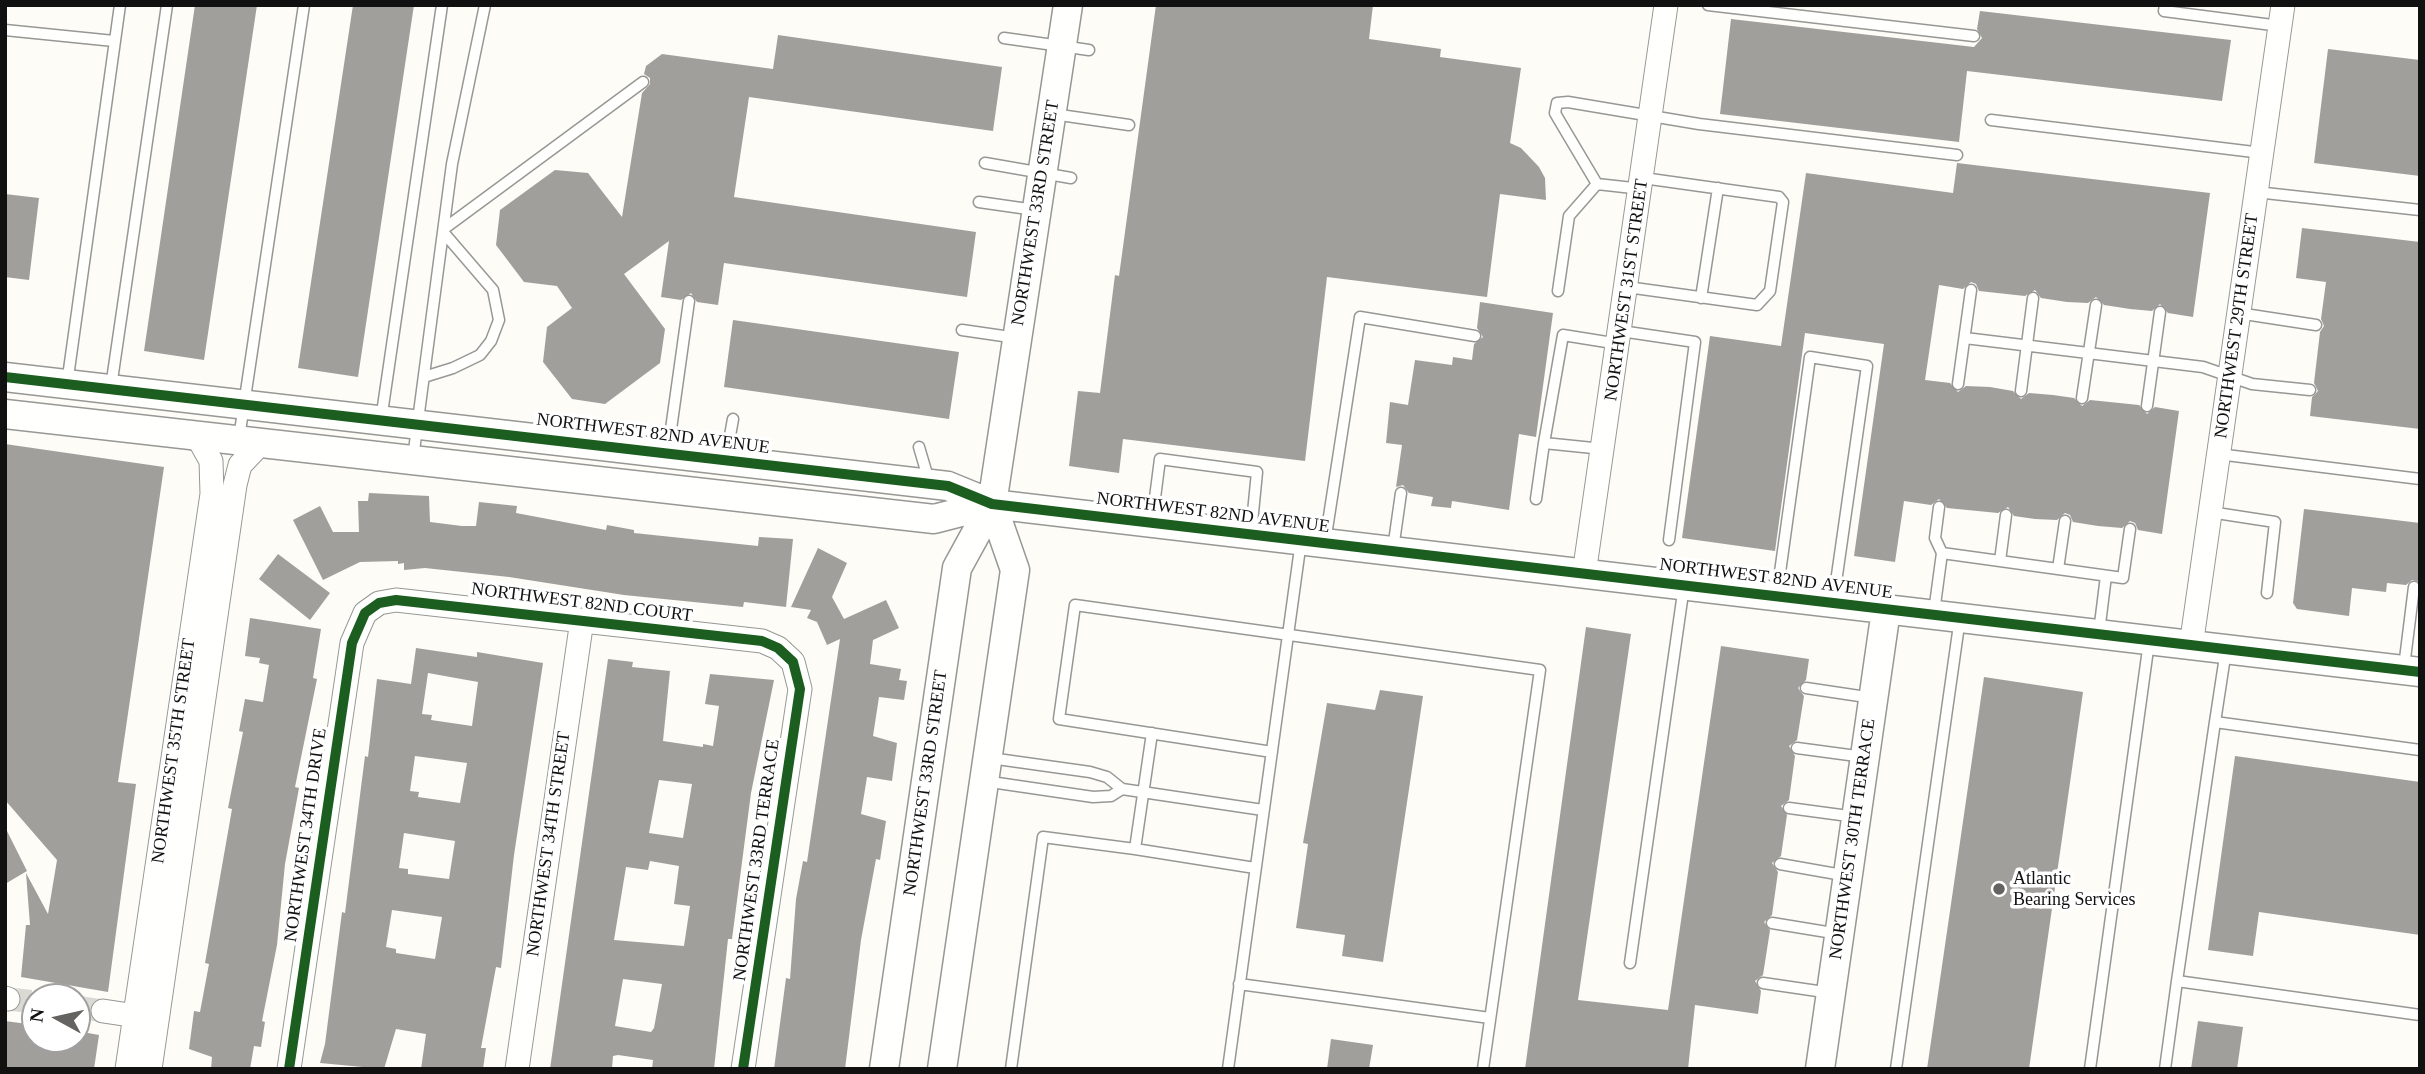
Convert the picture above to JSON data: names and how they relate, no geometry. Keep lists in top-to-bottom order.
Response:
{
  "streets": {
    "street": [
      "NORTHWEST 33RD STREET",
      "NORTHWEST 31ST STREET",
      "NORTHWEST 29TH STREET",
      "NORTHWEST 82ND AVENUE",
      "NORTHWEST 82ND COURT",
      "NORTHWEST 35TH STREET",
      "NORTHWEST 34TH DRIVE",
      "NORTHWEST 30TH TERRACE",
      "NORTHWEST 34TH STREET",
      "NORTHWEST 33RD TERRACE"
    ]
  },
  "crossings": [
    ["NORTHWEST 33RD STREET", "NORTHWEST 82ND AVENUE"],
    ["NORTHWEST 31ST STREET", "NORTHWEST 82ND AVENUE"],
    ["NORTHWEST 29TH STREET", "NORTHWEST 82ND AVENUE"],
    ["NORTHWEST 82ND AVENUE", "NORTHWEST 35TH STREET"],
    ["NORTHWEST 82ND AVENUE", "NORTHWEST 30TH TERRACE"],
    ["NORTHWEST 82ND COURT", "NORTHWEST 34TH DRIVE"],
    ["NORTHWEST 82ND COURT", "NORTHWEST 34TH STREET"],
    ["NORTHWEST 82ND COURT", "NORTHWEST 33RD TERRACE"]
  ],
  "places": ["Atlantic Bearing Services"],
  "north": "left"
}
